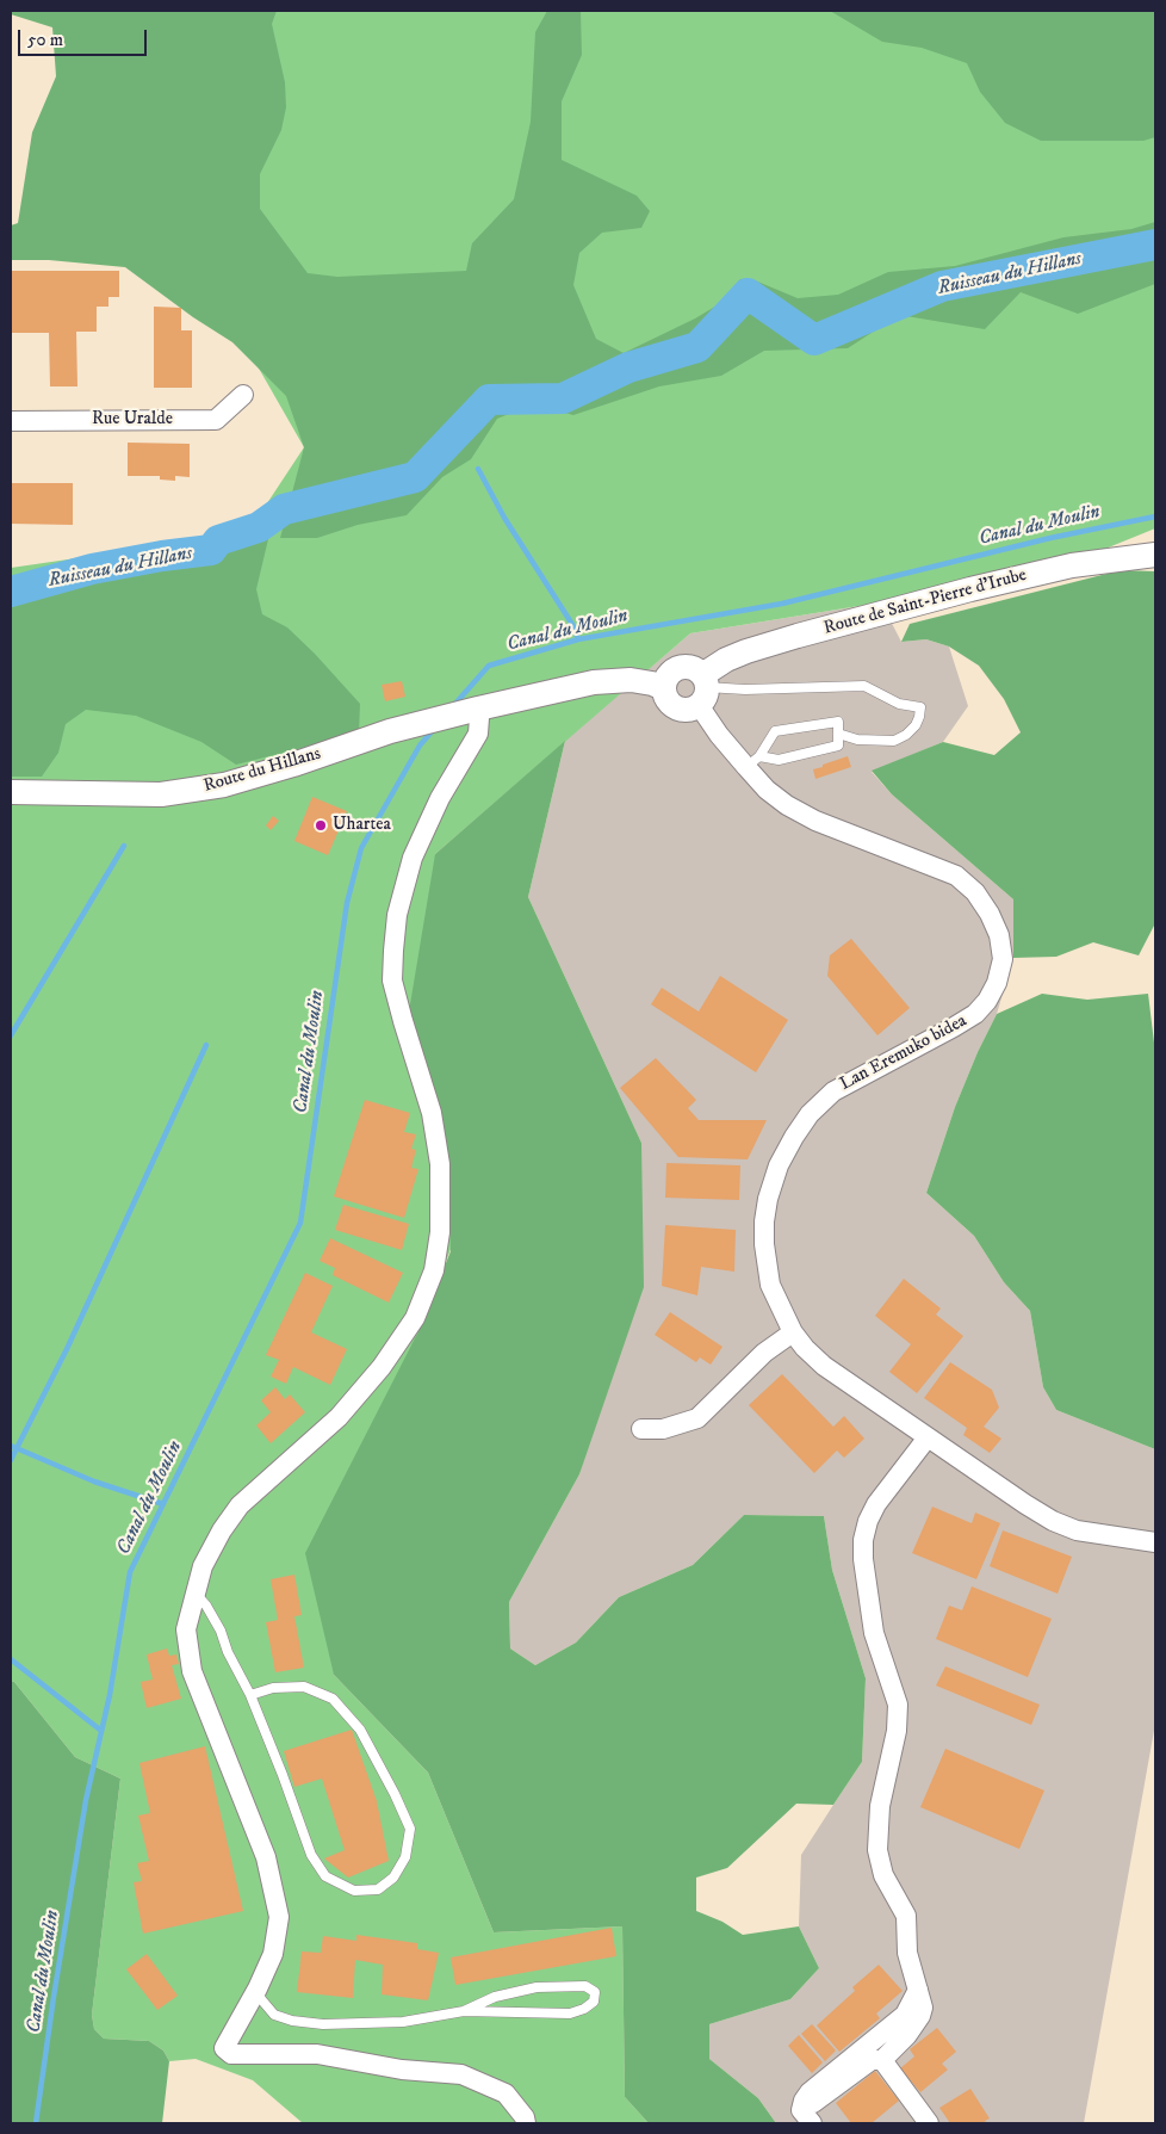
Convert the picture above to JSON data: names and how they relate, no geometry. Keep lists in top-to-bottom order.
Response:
{
  "streets": {
    "street": [
      "Rue Uralde",
      "Route de Saint-Pierre d'Irube",
      "Route du Hillans",
      "Lan Eremuko bidea"
    ]
  },
  "crossings": [
    ["Route de Saint-Pierre d'Irube", "Lan Eremuko bidea"]
  ],
  "water": ["Ruisseau du Hillans", "Canal du Moulin"],
  "places": ["Uhartea"],
  "scale_bar": "50 m"
}
